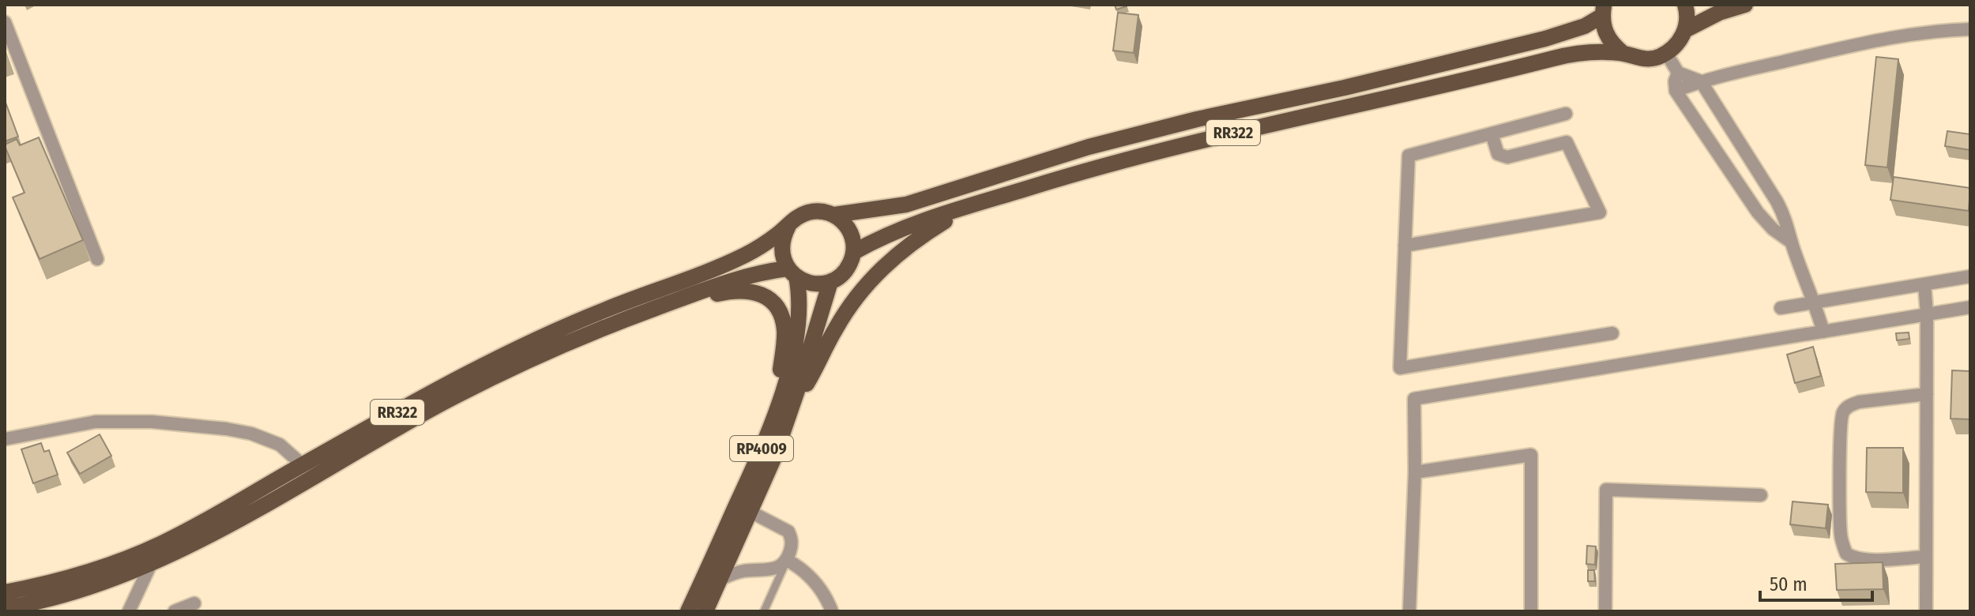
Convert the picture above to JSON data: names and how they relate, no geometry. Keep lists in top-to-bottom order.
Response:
{
  "streets": {
    "main road": ["RR322", "RP4009"]
  },
  "crossings": [
    ["RR322", "RP4009"]
  ],
  "scale_bar": "50 m"
}
